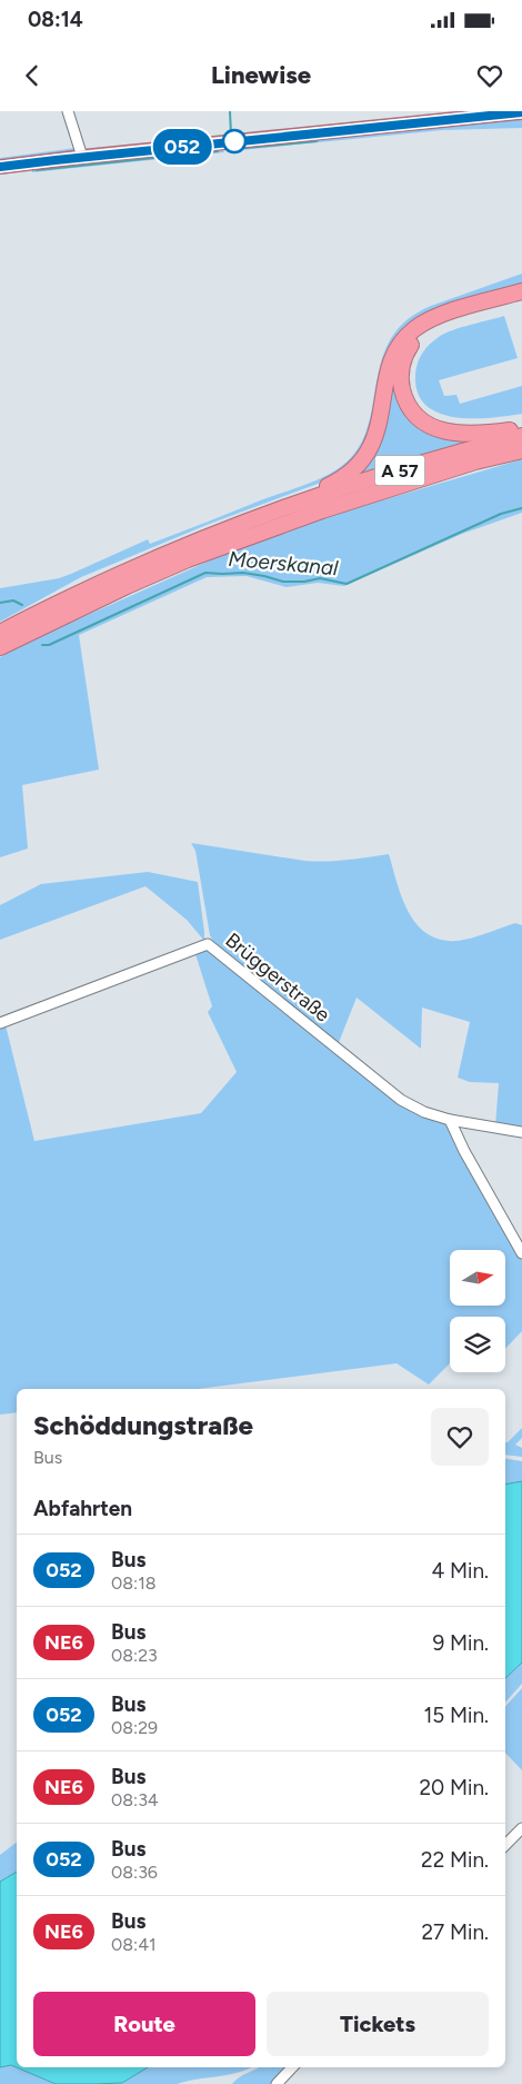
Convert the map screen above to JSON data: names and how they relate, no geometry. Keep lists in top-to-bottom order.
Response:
{
  "streets": {
    "highway": ["A 57"],
    "street": ["Brüggerstraße"]
  },
  "water": ["Moerskanal"],
  "lines": ["bus line 052"],
  "north": "right",
  "page": {
    "status": "08:14",
    "header": "Linewise",
    "on_map": "052",
    "heading": [
      ["Schöddungstraße", "Bus"],
      "Abfahrten"
    ],
    "list": [
      {
        "mark": "052",
        "name": "Bus",
        "note": "08:18",
        "value": "4 Min."
      },
      {
        "mark": "NE6",
        "name": "Bus",
        "note": "08:23",
        "value": "9 Min."
      },
      {
        "mark": "052",
        "name": "Bus",
        "note": "08:29",
        "value": "15 Min."
      },
      {
        "mark": "NE6",
        "name": "Bus",
        "note": "08:34",
        "value": "20 Min."
      },
      {
        "mark": "052",
        "name": "Bus",
        "note": "08:36",
        "value": "22 Min."
      },
      {
        "mark": "NE6",
        "name": "Bus",
        "note": "08:41",
        "value": "27 Min."
      }
    ],
    "buttons": ["Route", "Tickets"]
  }
}
